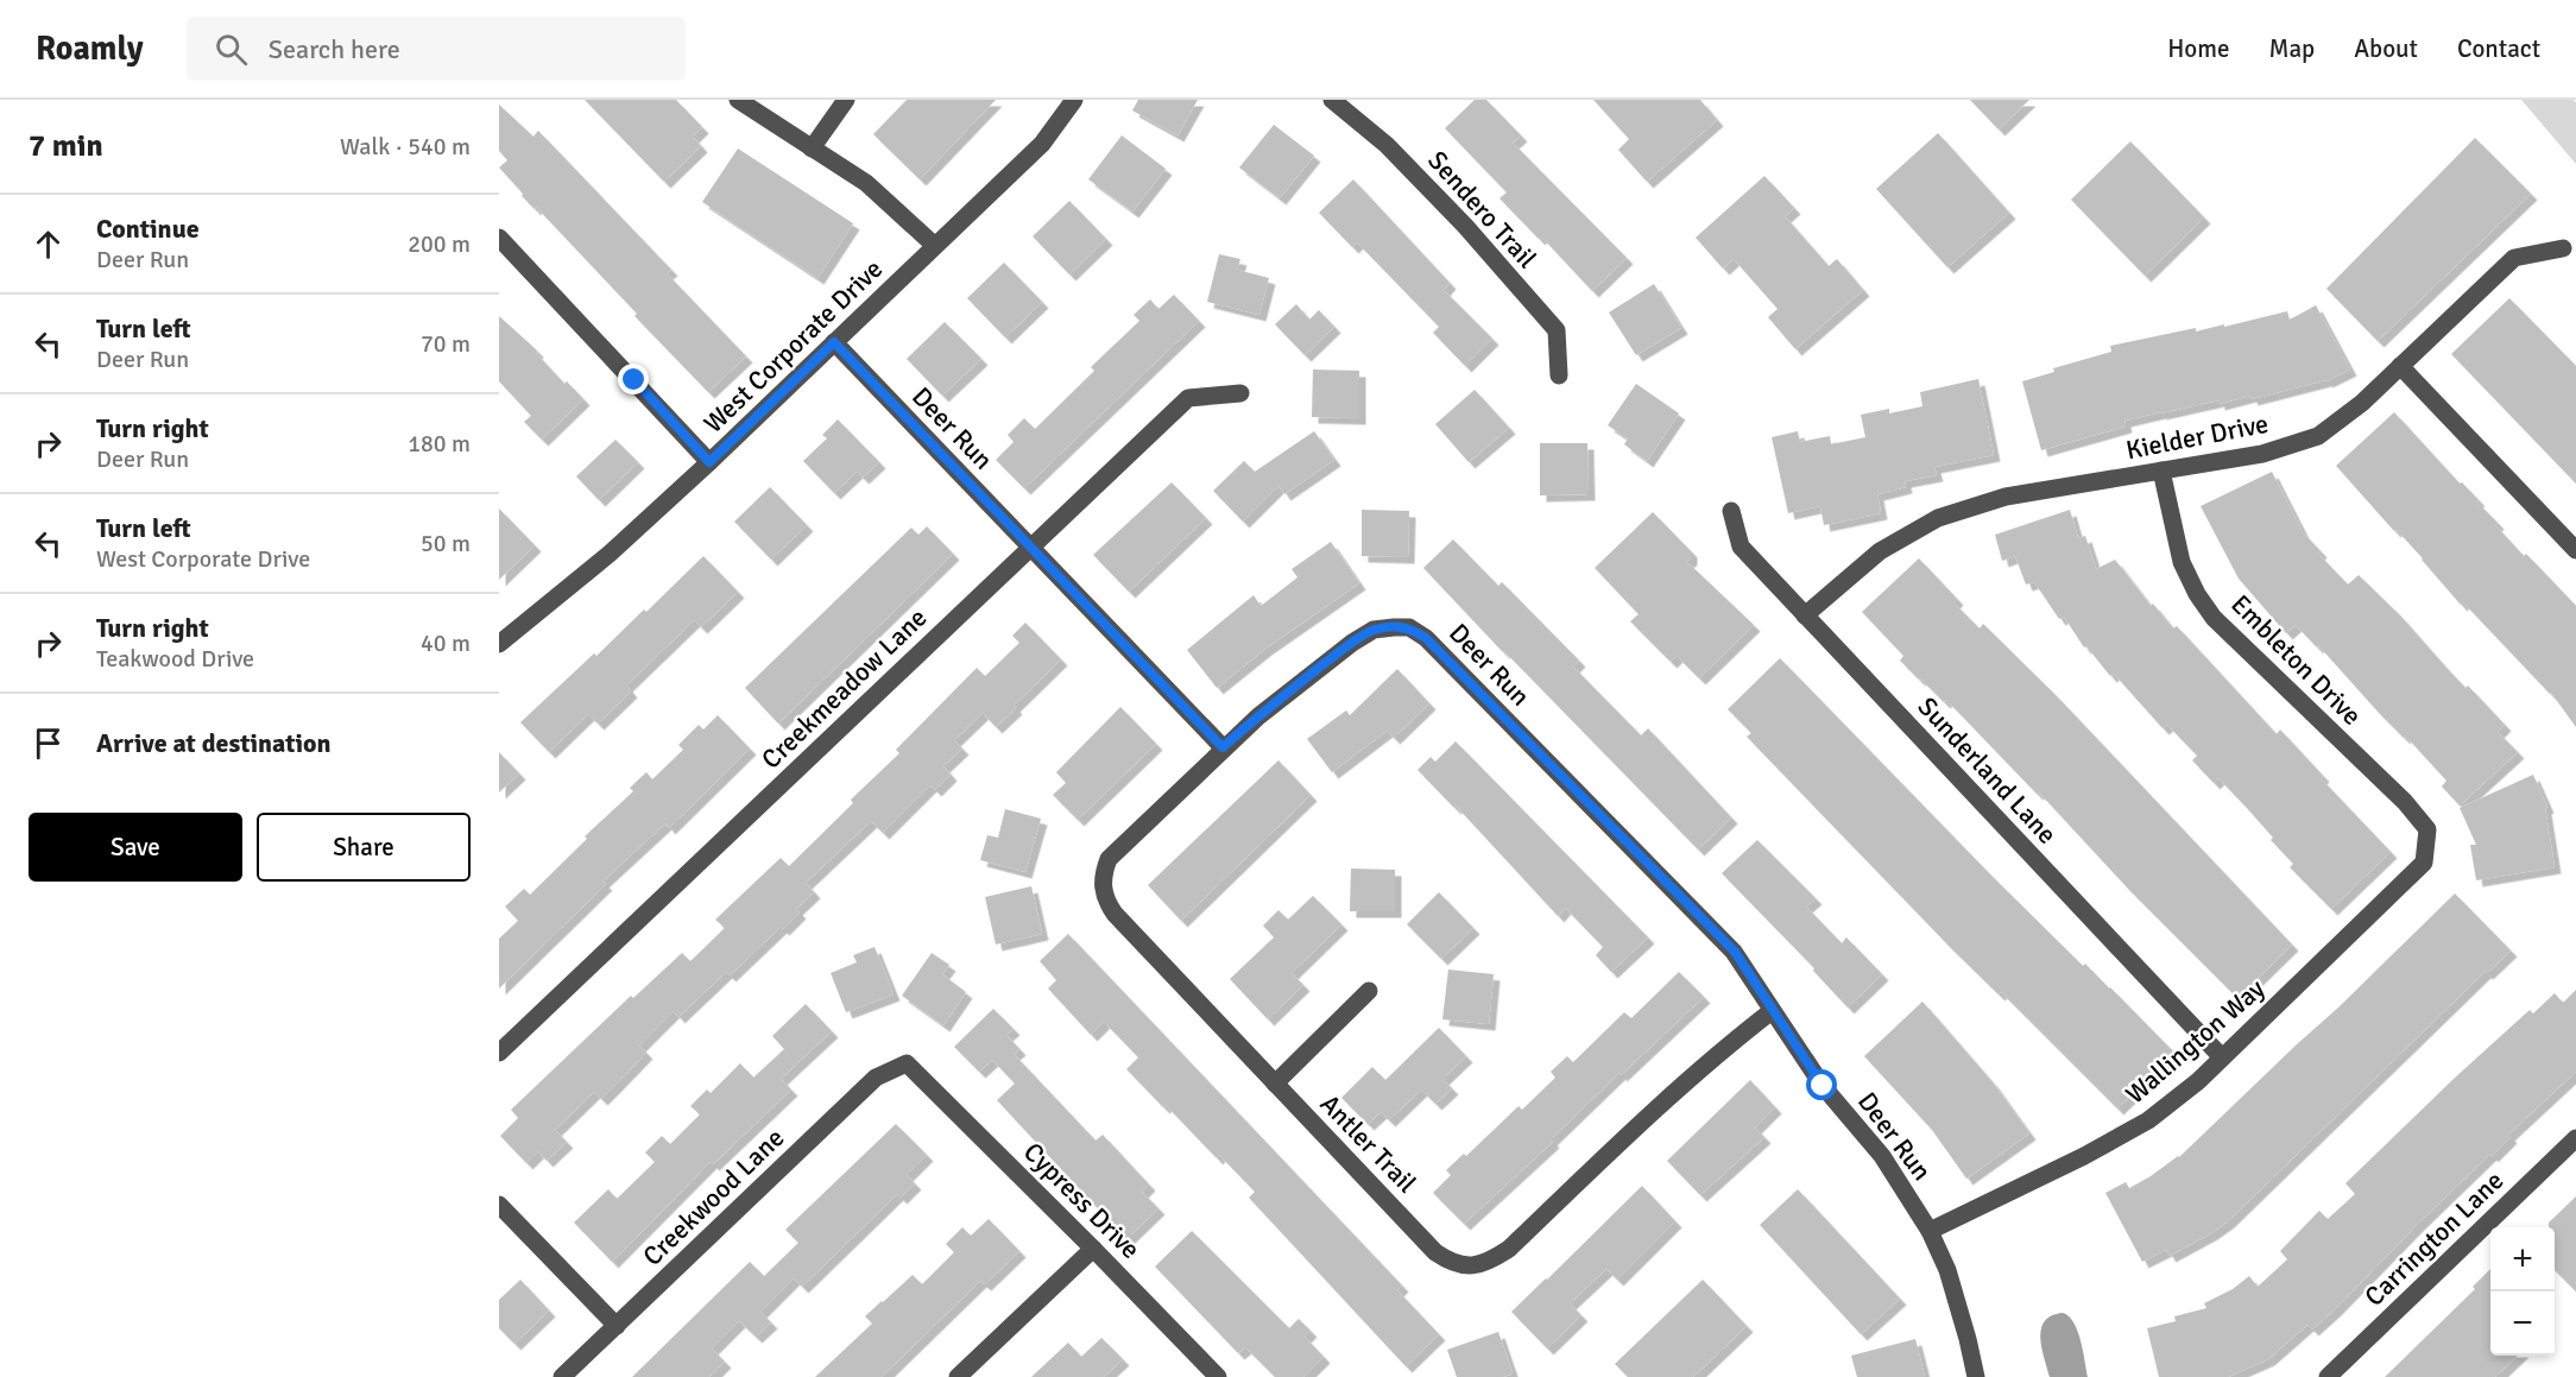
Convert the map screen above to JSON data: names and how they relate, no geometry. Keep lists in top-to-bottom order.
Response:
{
  "streets": {
    "street": [
      "Sendero Trail",
      "West Corporate Drive",
      "Deer Run",
      "Kielder Drive",
      "Embleton Drive",
      "Creekmeadow Lane",
      "Sunderland Lane",
      "Wallington Way",
      "Antler Trail",
      "Creekwood Lane",
      "Cypress Drive",
      "Carrington Lane"
    ]
  },
  "crossings": [
    ["West Corporate Drive", "Deer Run"],
    ["Deer Run", "Creekmeadow Lane"],
    ["Deer Run", "Wallington Way"],
    ["Deer Run", "Antler Trail"],
    ["Kielder Drive", "Embleton Drive"],
    ["Kielder Drive", "Sunderland Lane"],
    ["Embleton Drive", "Wallington Way"],
    ["Sunderland Lane", "Wallington Way"],
    ["Creekwood Lane", "Cypress Drive"]
  ],
  "page": {
    "header": "Roamly",
    "search": "Search here",
    "nav": [
      "Home",
      "Map",
      "About",
      "Contact"
    ],
    "heading": ["7 min", "Walk · 540 m"],
    "list": [
      ["Continue", "Deer Run", "200 m"],
      ["Turn left", "Deer Run", "70 m"],
      ["Turn right", "Deer Run", "180 m"],
      ["Turn left", "West Corporate Drive", "50 m"],
      ["Turn right", "Teakwood Drive", "40 m"],
      "Arrive at destination"
    ],
    "buttons": ["Save", "Share"],
    "map_buttons": ["+", "−"]
  }
}
